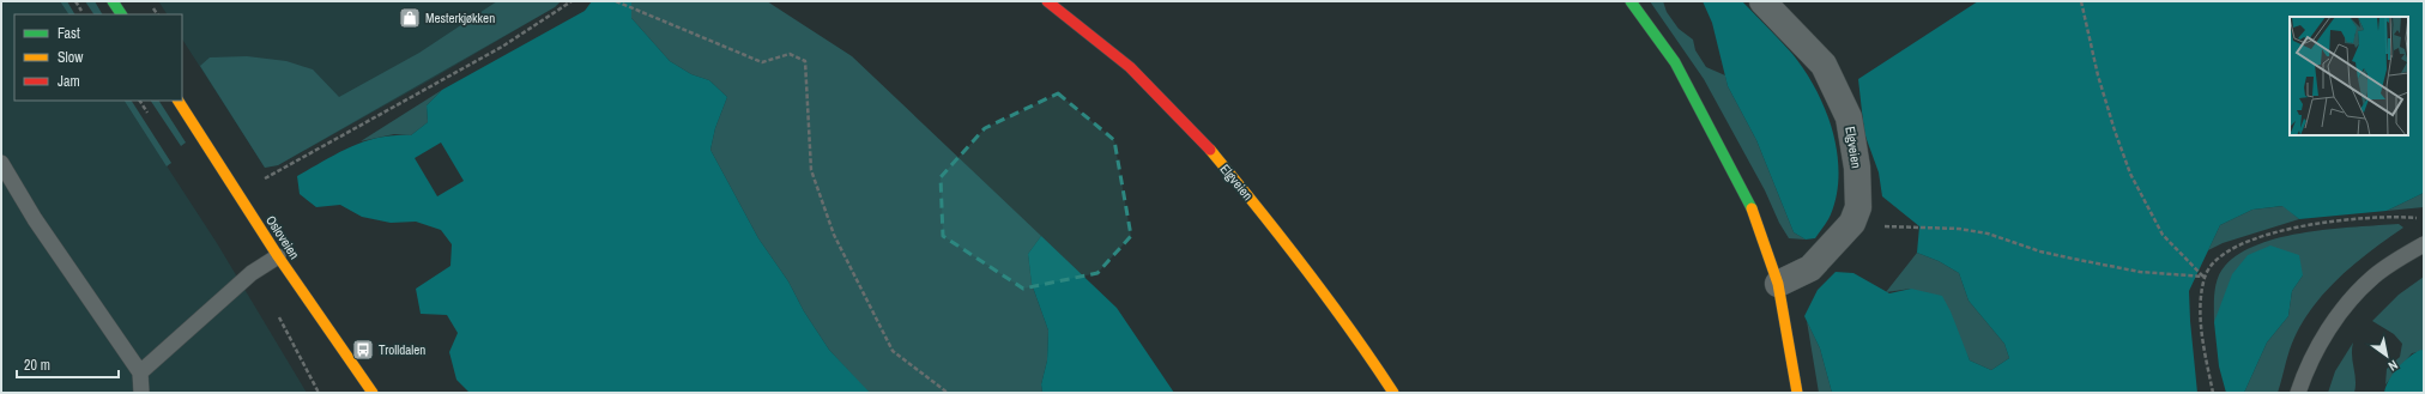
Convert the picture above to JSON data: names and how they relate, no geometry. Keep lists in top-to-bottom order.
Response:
{
  "streets": {
    "street": ["Elgveien", "Osloveien"]
  },
  "places": {
    "shop": ["Mesterkjøkken"],
    "bus stop": ["Trolldalen"]
  },
  "legend": ["Fast", "Slow", "Jam"],
  "scale_bar": "20 m",
  "north": "bottom right"
}
